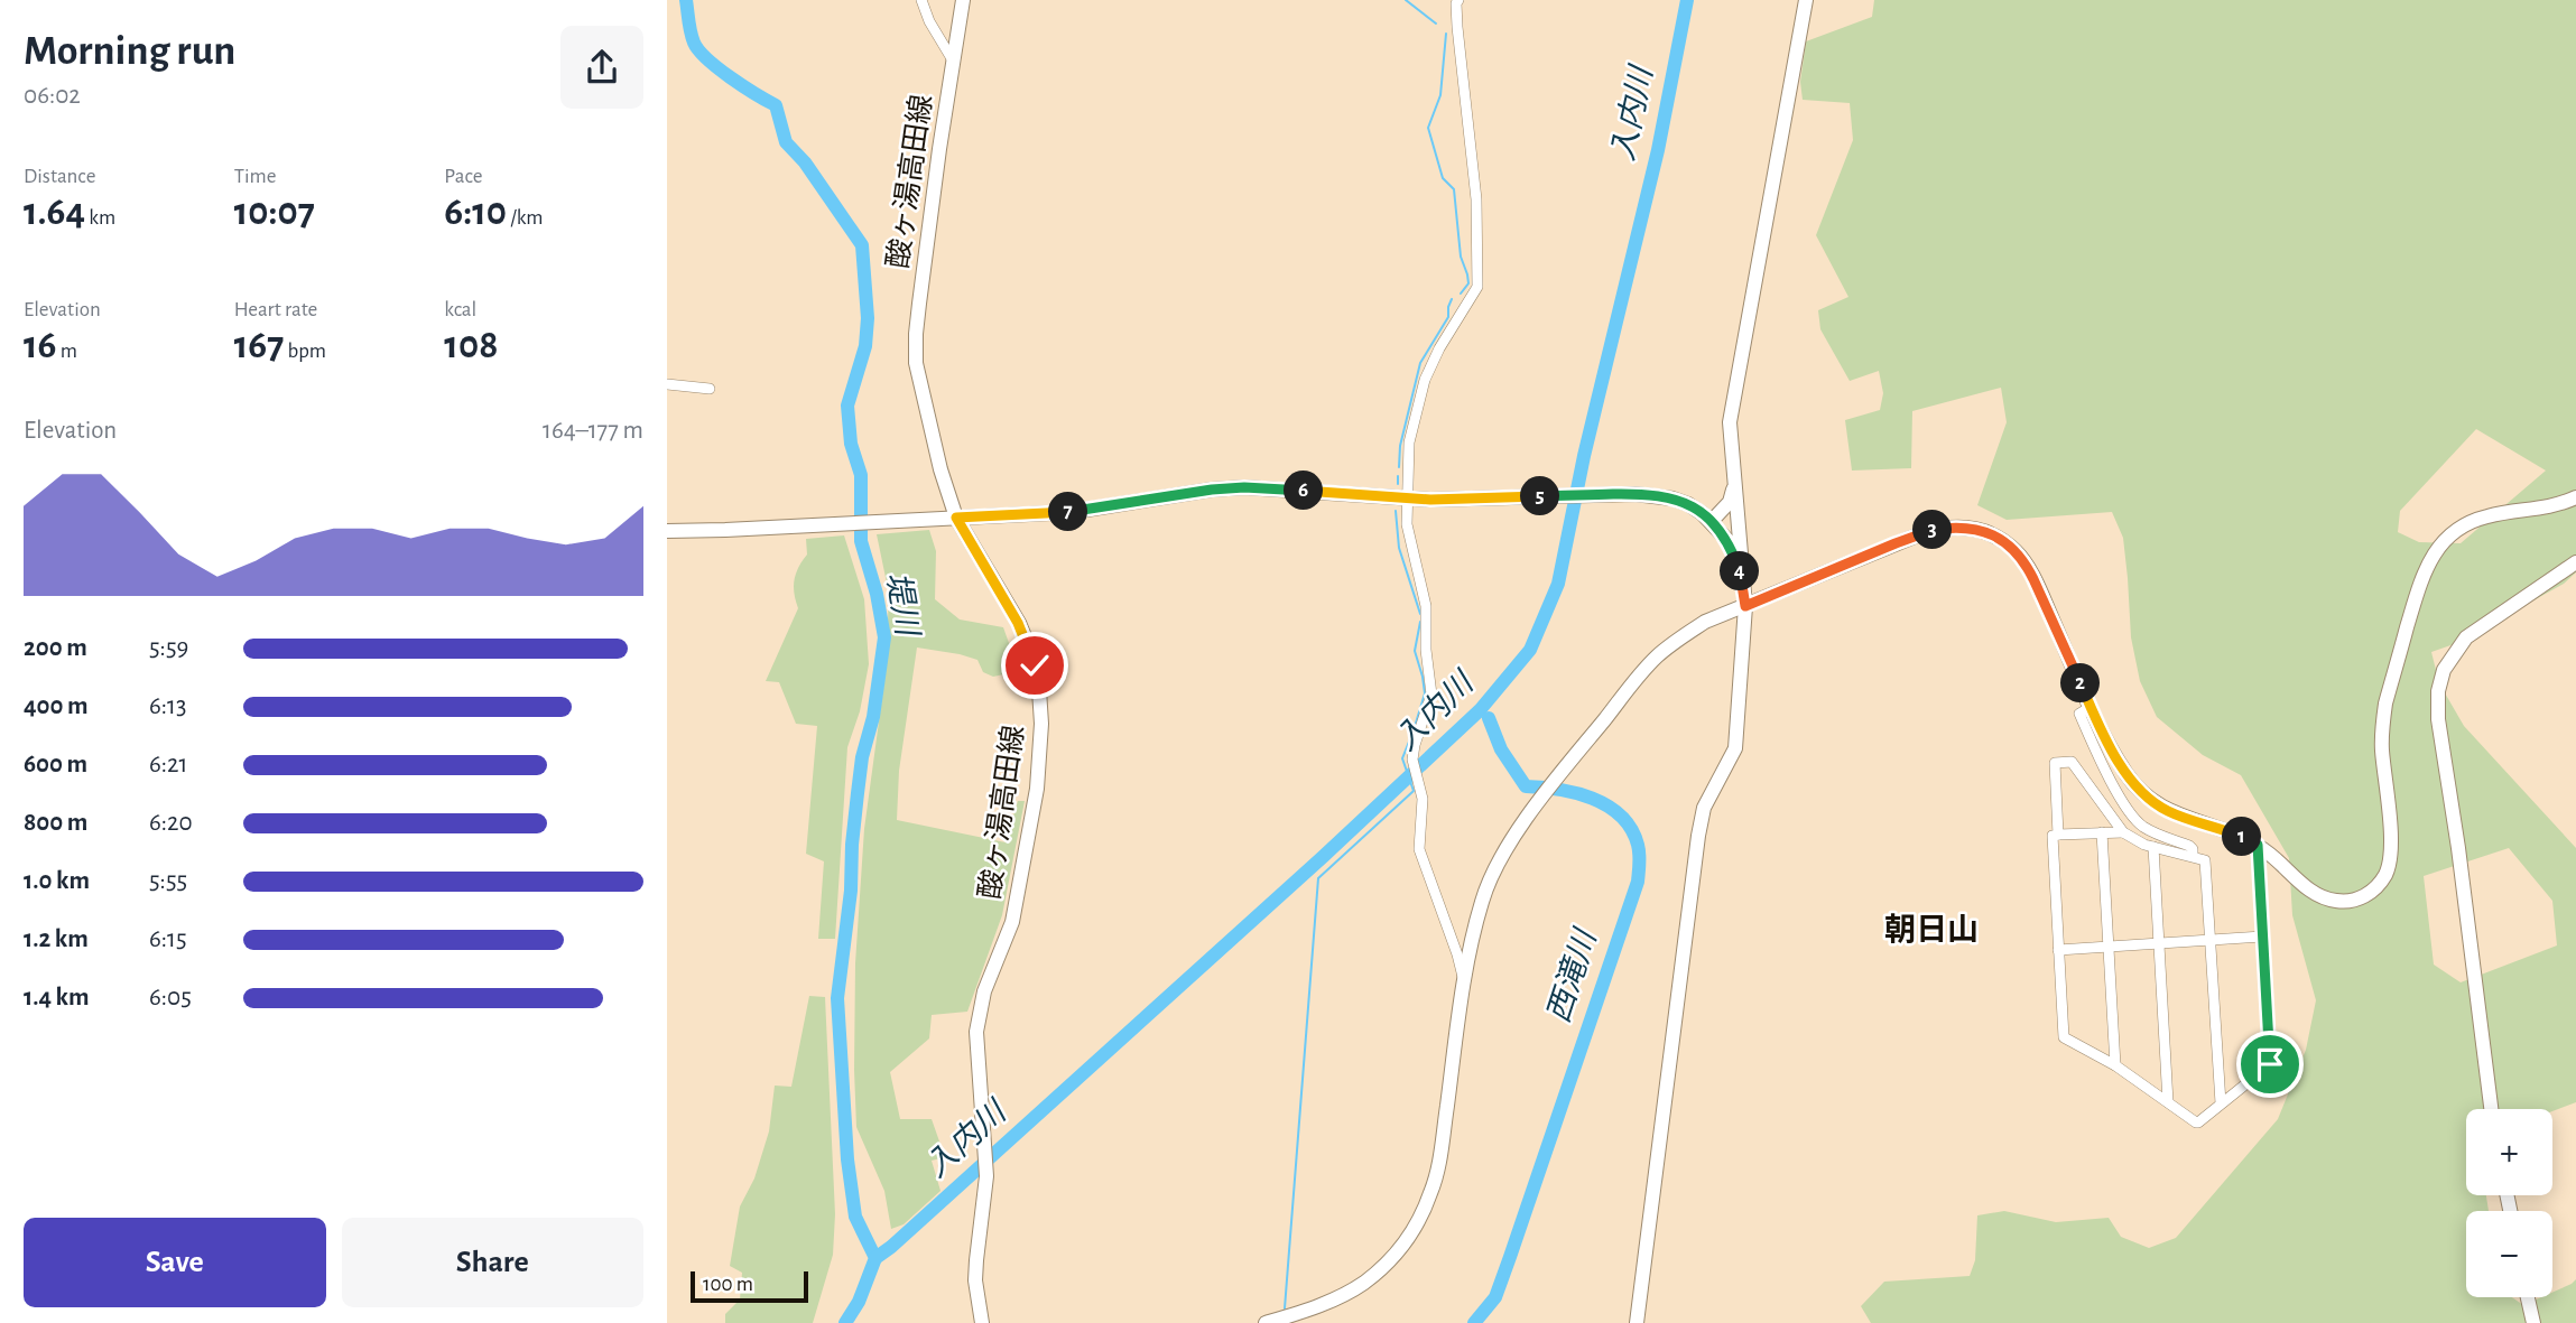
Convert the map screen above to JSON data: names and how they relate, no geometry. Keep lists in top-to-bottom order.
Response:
{
  "streets": {
    "street": ["酸ヶ湯高田線"]
  },
  "districts": ["朝日山"],
  "water": ["入内川", "堤川", "西滝川"],
  "scale_bar": "100 m",
  "page": {
    "heading": ["Morning run", "06:02"],
    "stats": [
      ["Distance", "1.64 km"],
      ["Time", "10:07"],
      ["Pace", "6:10 /km"],
      ["Elevation", "16 m"],
      ["Heart rate", "167 bpm"],
      ["kcal", "108"]
    ],
    "chart": ["Elevation", "164–177 m"],
    "pins": [
      "6",
      "5",
      "7",
      "3",
      "4",
      "2",
      "1"
    ],
    "list": [
      {
        "name": "200 m",
        "note": "5:59"
      },
      {
        "name": "400 m",
        "note": "6:13"
      },
      {
        "name": "600 m",
        "note": "6:21"
      },
      {
        "name": "800 m",
        "note": "6:20"
      },
      {
        "name": "1.0 km",
        "note": "5:55"
      },
      {
        "name": "1.2 km",
        "note": "6:15"
      },
      {
        "name": "1.4 km",
        "note": "6:05"
      }
    ],
    "map_buttons": ["+", "−"],
    "buttons": ["Save", "Share"],
    "scale": "100 m"
  }
}
